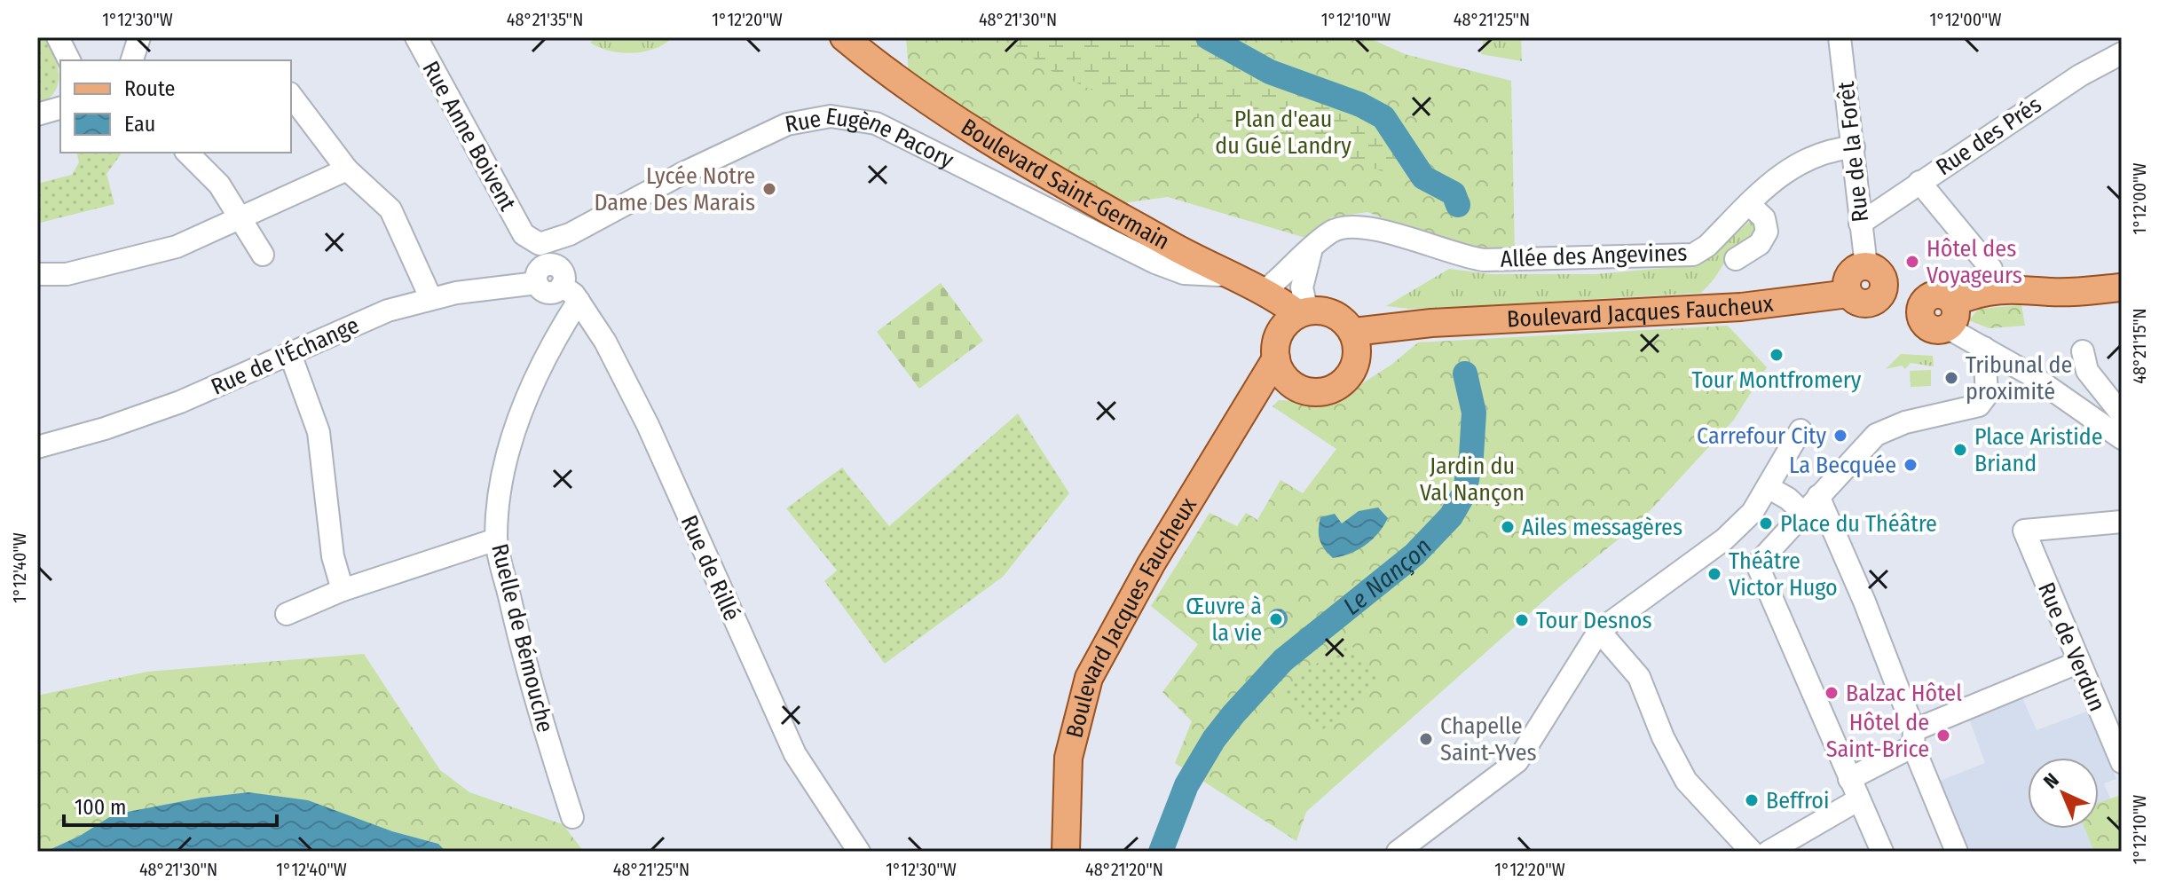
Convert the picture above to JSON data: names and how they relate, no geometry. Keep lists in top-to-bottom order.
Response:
{
  "streets": {
    "main road": ["Rue Eugène Pacory", "Boulevard Saint-Germain", "Boulevard Jacques Faucheux"],
    "street": [
      "Rue Anne Boivent",
      "Rue des Prés",
      "Rue de la Forêt",
      "Allée des Angevines",
      "Rue de l'Échange",
      "Rue de Rillé",
      "Ruelle de Bémouche",
      "Rue de Verdun"
    ]
  },
  "crossings": [
    ["Rue Anne Boivent", "Rue Eugène Pacory"],
    ["Rue des Prés", "Rue de la Forêt"],
    ["Rue Eugène Pacory", "Boulevard Saint-Germain"],
    ["Rue Eugène Pacory", "Boulevard Jacques Faucheux"],
    ["Rue de la Forêt", "Allée des Angevines"],
    ["Rue de la Forêt", "Boulevard Jacques Faucheux"],
    ["Boulevard Saint-Germain", "Allée des Angevines"],
    ["Boulevard Saint-Germain", "Boulevard Jacques Faucheux"],
    ["Rue de l'Échange", "Rue de Rillé"],
    ["Rue de Rillé", "Ruelle de Bémouche"]
  ],
  "water": ["Le Nançon"],
  "parks": ["Plan d'eau du Gué Landry", "Jardin du Val Nançon"],
  "places": [
    "Lycée Notre Dame Des Marais",
    "Hôtel des Voyageurs",
    "Tour Montfromery",
    "Tribunal de proximité",
    "Carrefour City",
    "Place Aristide Briand",
    "La Becquée",
    "Place du Théâtre",
    "Ailes messagères",
    "Théâtre Victor Hugo",
    "Œuvre à la vie",
    "Tour Desnos",
    "Balzac Hôtel",
    "Hôtel de Saint-Brice",
    "Chapelle Saint-Yves",
    "Beffroi"
  ],
  "legend": ["Route", "Eau"],
  "scale_bar": "100 m",
  "north": "top left",
  "coordinates": [
    "1°12'30\"W",
    "48°21'35\"N",
    "1°12'20\"W",
    "48°21'30\"N",
    "1°12'10\"W",
    "48°21'25\"N",
    "1°12'00\"W",
    "48°21'15\"N",
    "1°12'40\"W",
    "48°21'20\"N"
  ]
}
